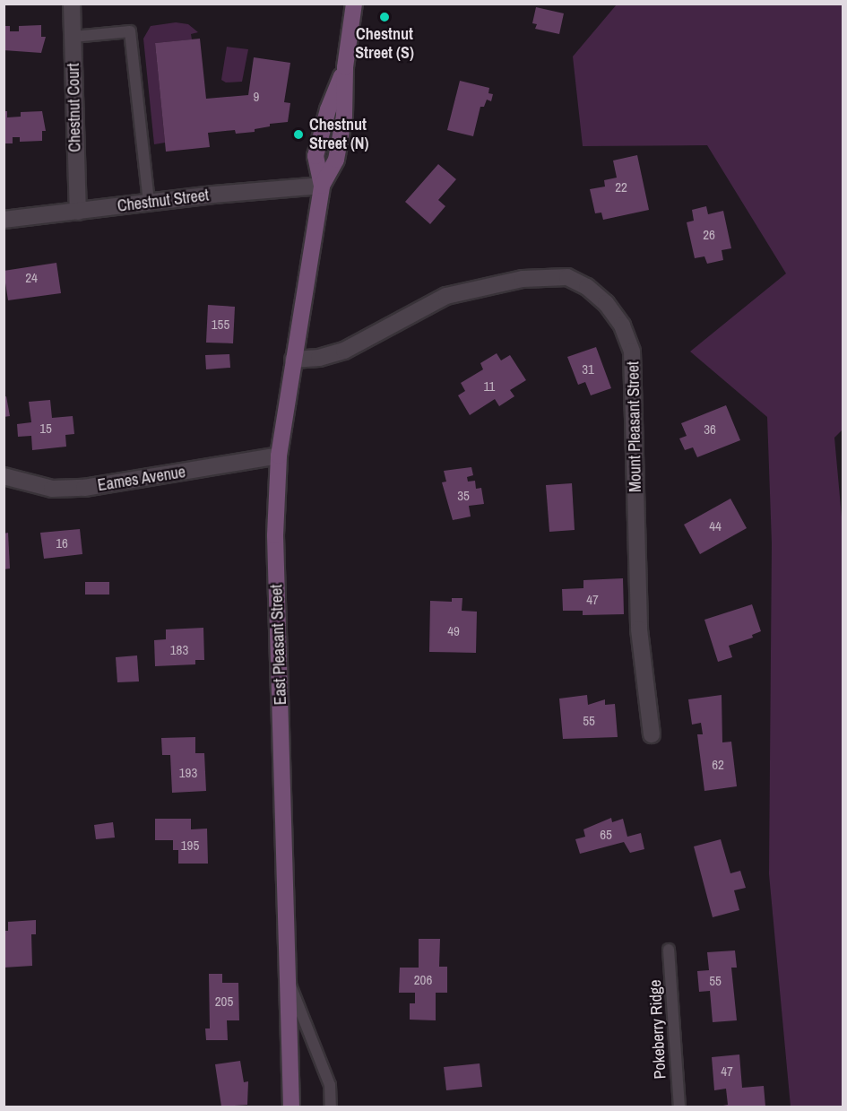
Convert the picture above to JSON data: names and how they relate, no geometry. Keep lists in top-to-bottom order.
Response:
{
  "streets": {
    "main road": ["East Pleasant Street"],
    "street": [
      "Chestnut Court",
      "Chestnut Street",
      "Mount Pleasant Street",
      "Eames Avenue"
    ],
    "lane": ["Pokeberry Ridge"]
  },
  "crossings": [
    ["Chestnut Court", "Chestnut Street"],
    ["Chestnut Street", "East Pleasant Street"],
    ["Mount Pleasant Street", "East Pleasant Street"],
    ["Eames Avenue", "East Pleasant Street"]
  ],
  "places": ["Chestnut Street (S)", "Chestnut Street (N)"],
  "house_numbers": [
    "9",
    "22",
    "26",
    "24",
    "155",
    "31",
    "11",
    "15",
    "36",
    "35",
    "44",
    "16",
    "47",
    "49",
    "183",
    "55",
    "62",
    "193",
    "65",
    "195",
    "206",
    "55",
    "205",
    "47"
  ]
}
